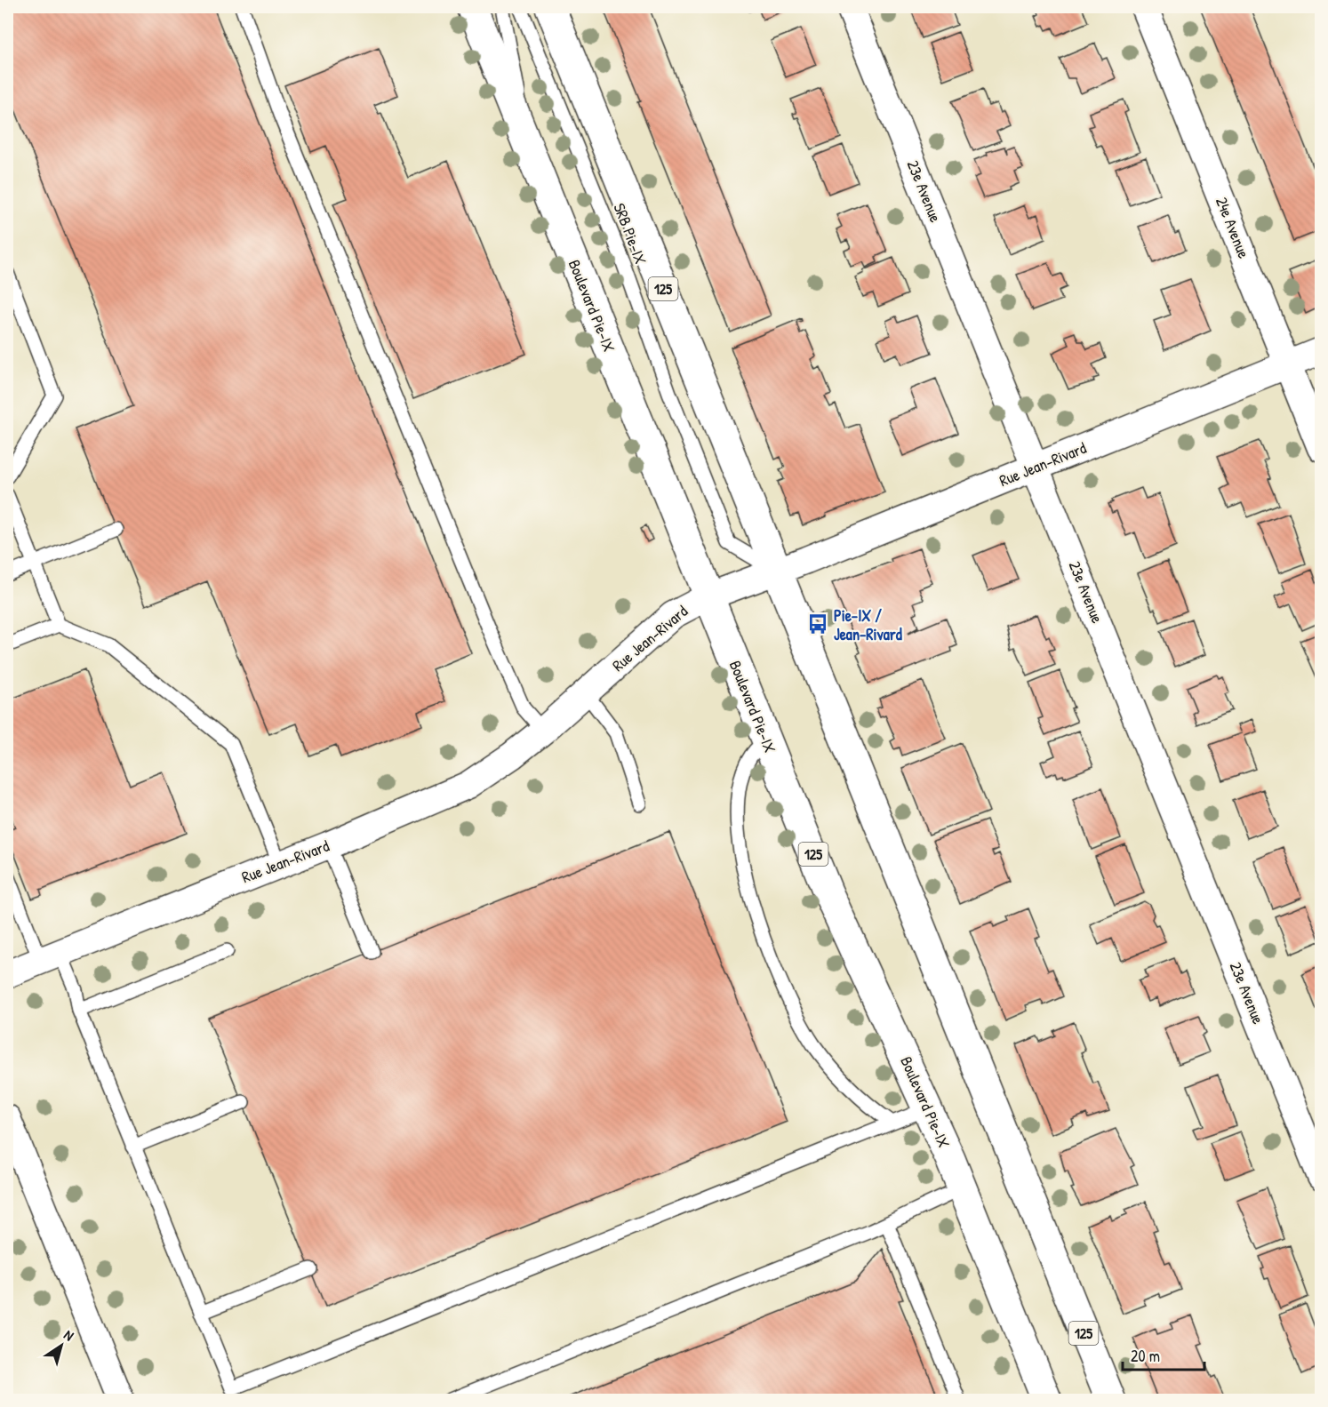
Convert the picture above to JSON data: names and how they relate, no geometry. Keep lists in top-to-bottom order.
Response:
{
  "streets": {
    "main road": ["125", "Boulevard Pie-IX"],
    "street": ["23e Avenue", "24e Avenue", "Rue Jean-Rivard"],
    "lane": ["SRB Pie-IX"]
  },
  "crossings": [
    ["23e Avenue", "Rue Jean-Rivard"],
    ["24e Avenue", "Rue Jean-Rivard"],
    ["SRB Pie-IX", "125"],
    ["SRB Pie-IX", "Rue Jean-Rivard"],
    ["125", "Rue Jean-Rivard"],
    ["Boulevard Pie-IX", "Rue Jean-Rivard"]
  ],
  "places": {
    "bus stop": ["Pie-IX / Jean-Rivard"]
  },
  "scale_bar": "20 m",
  "north": "top right"
}
